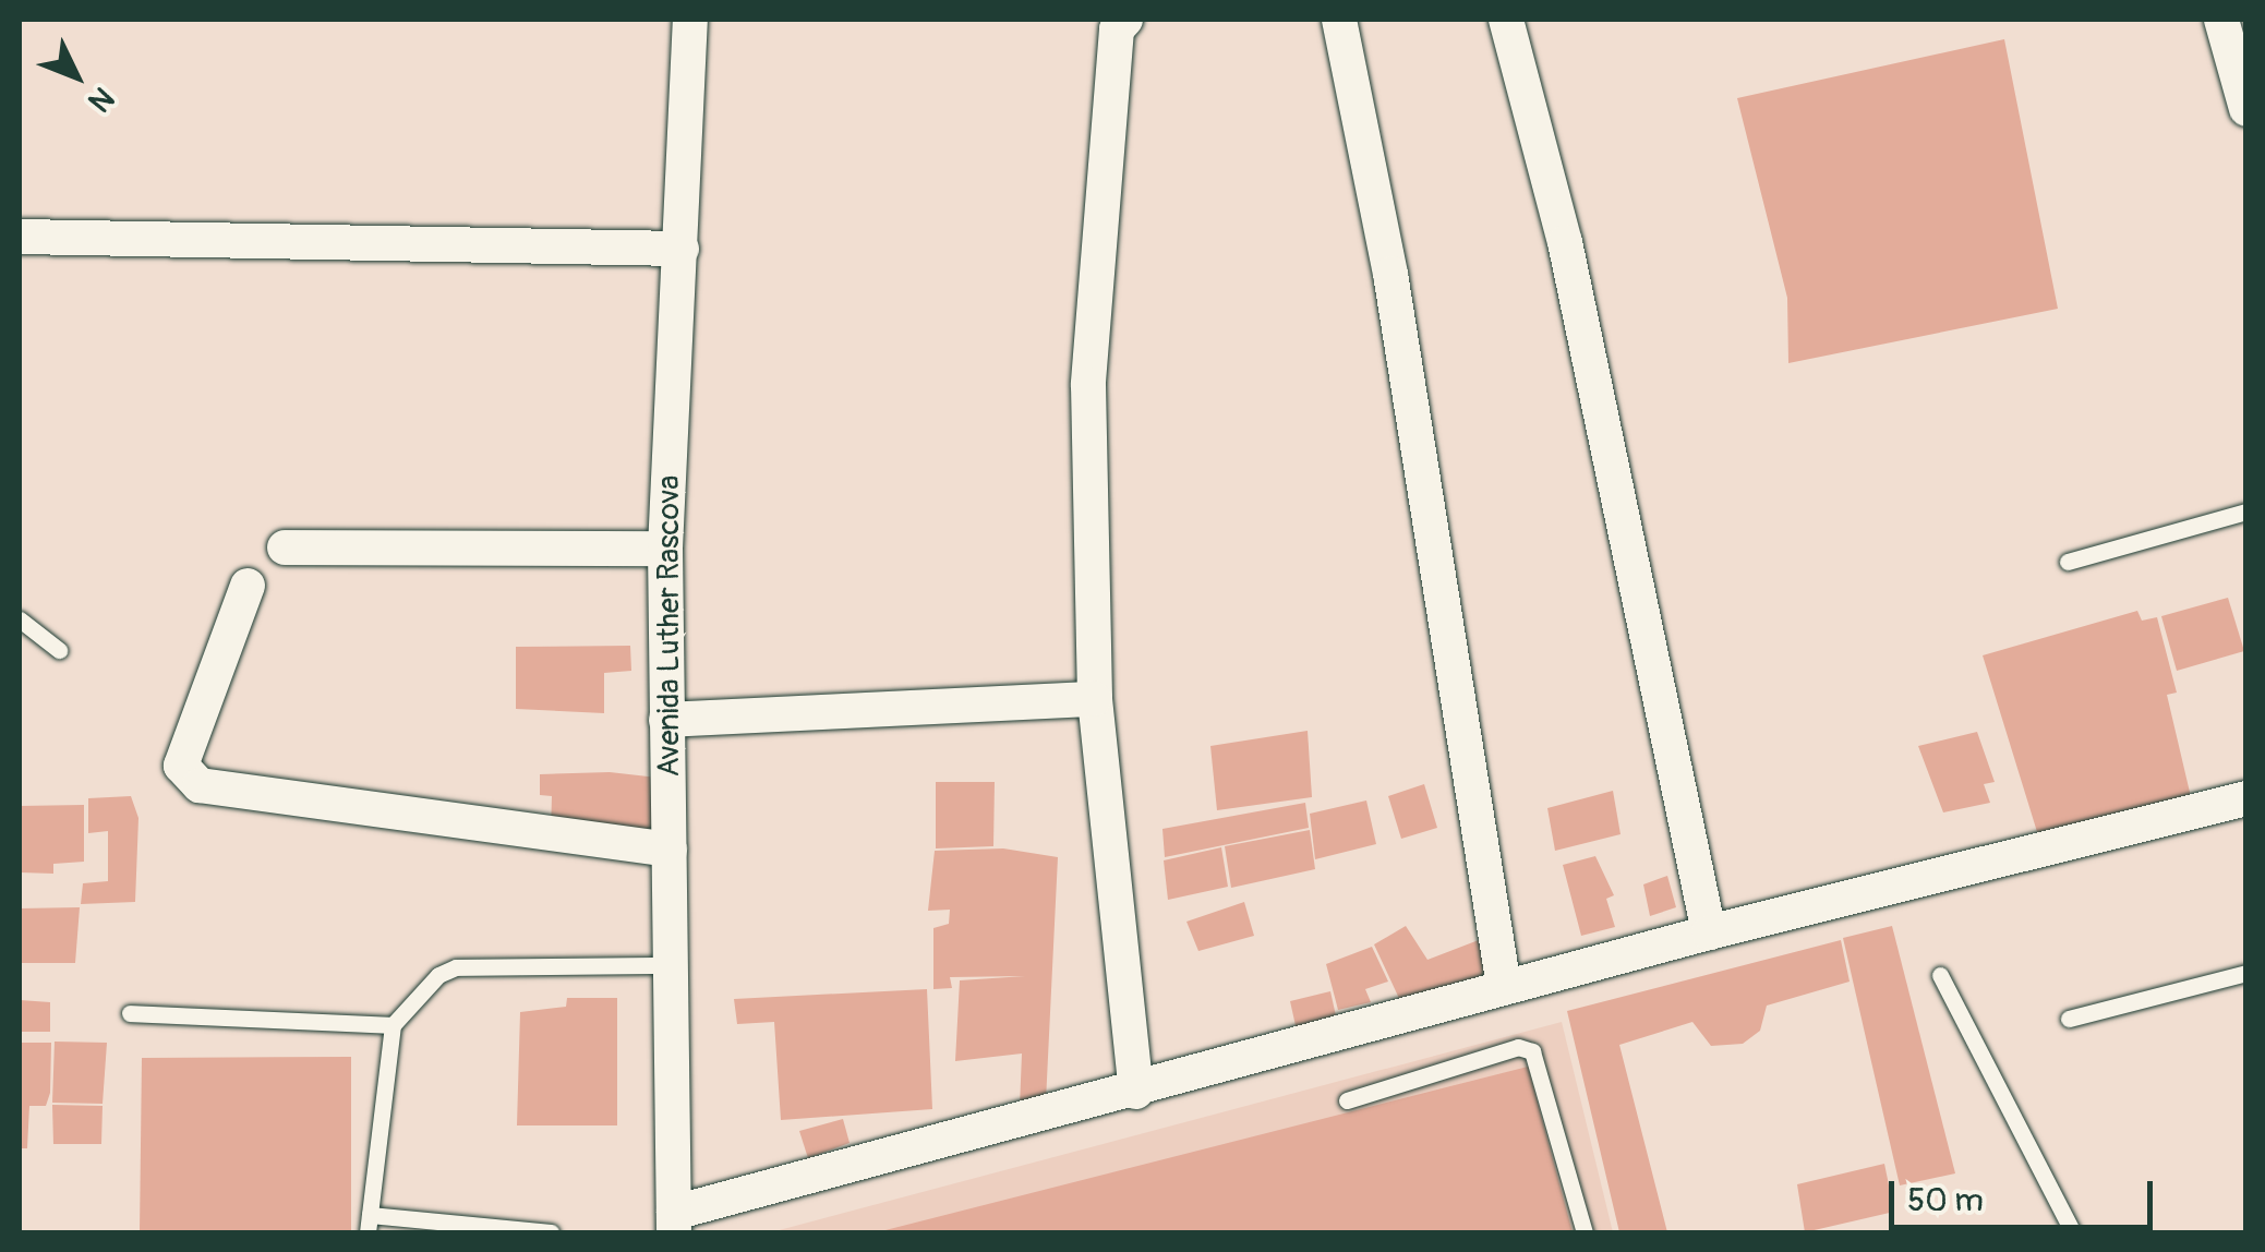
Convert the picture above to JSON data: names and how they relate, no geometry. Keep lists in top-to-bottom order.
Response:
{
  "streets": {
    "street": ["Avenida Luther Rascova"]
  },
  "scale_bar": "50 m",
  "north": "bottom right"
}
